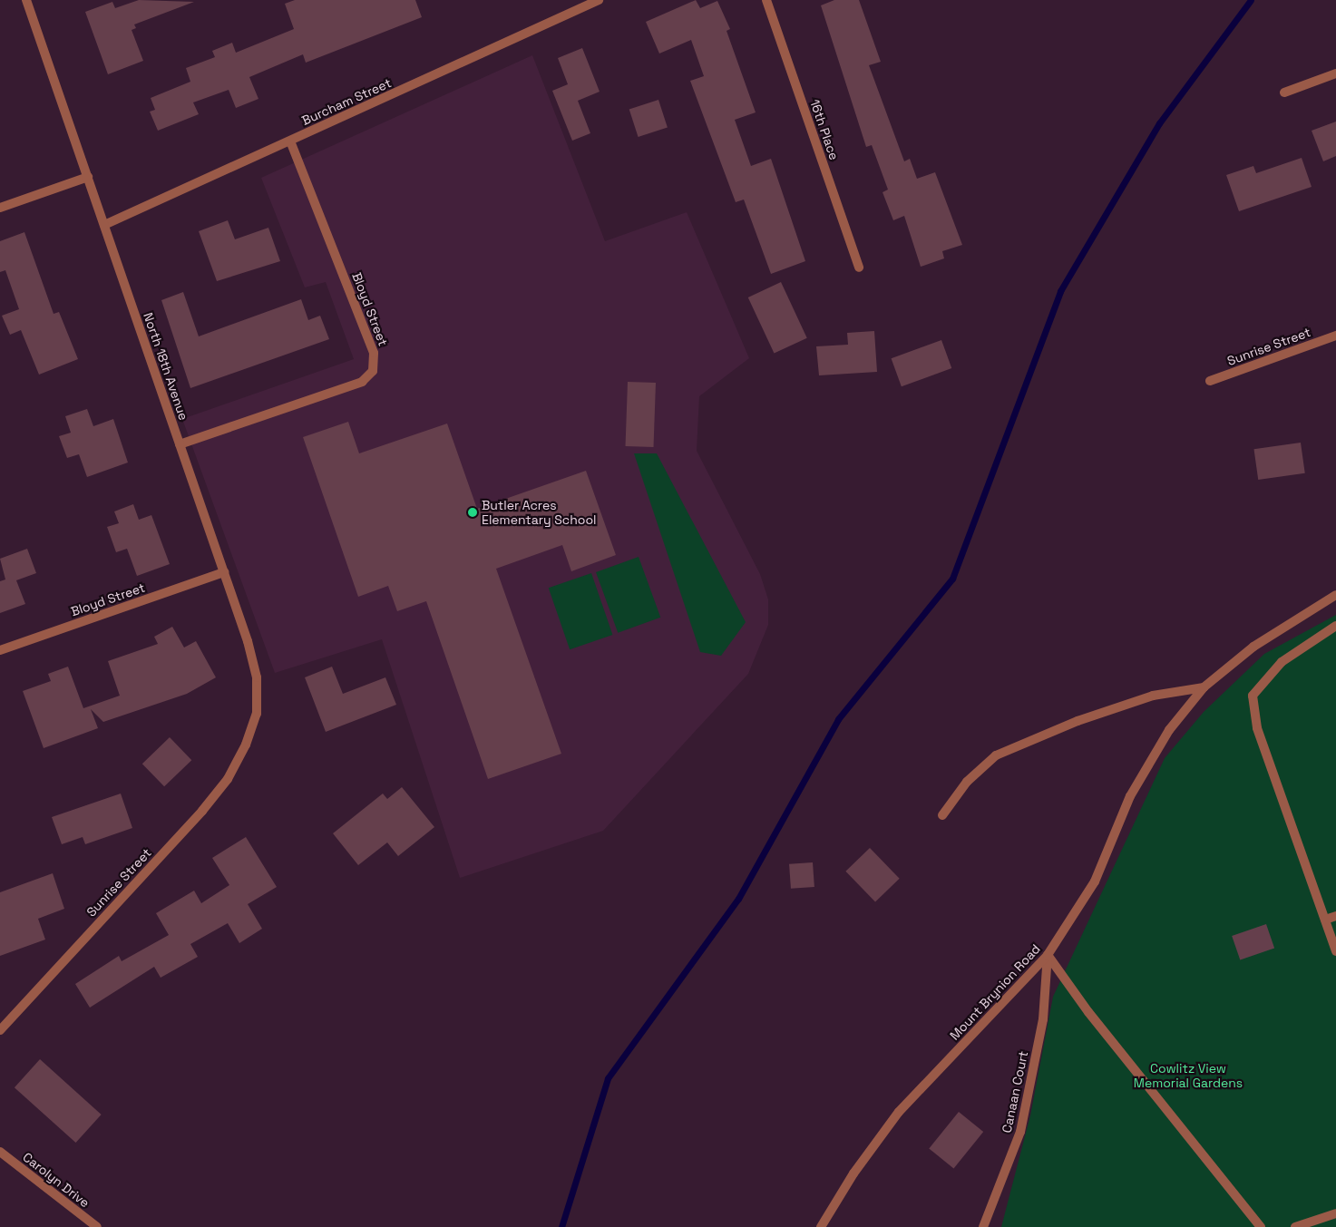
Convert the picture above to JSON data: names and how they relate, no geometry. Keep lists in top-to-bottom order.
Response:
{
  "streets": {
    "street": [
      "Burcham Street",
      "16th Place",
      "Bloyd Street",
      "Sunrise Street",
      "North 18th Avenue",
      "Mount Brynion Road",
      "Canaan Court",
      "Carolyn Drive"
    ]
  },
  "crossings": [
    ["Burcham Street", "Bloyd Street"],
    ["Burcham Street", "North 18th Avenue"],
    ["Bloyd Street", "North 18th Avenue"],
    ["Sunrise Street", "North 18th Avenue"],
    ["Mount Brynion Road", "Canaan Court"]
  ],
  "parks": ["Cowlitz View Memorial Gardens"],
  "places": ["Butler Acres Elementary School"]
}
